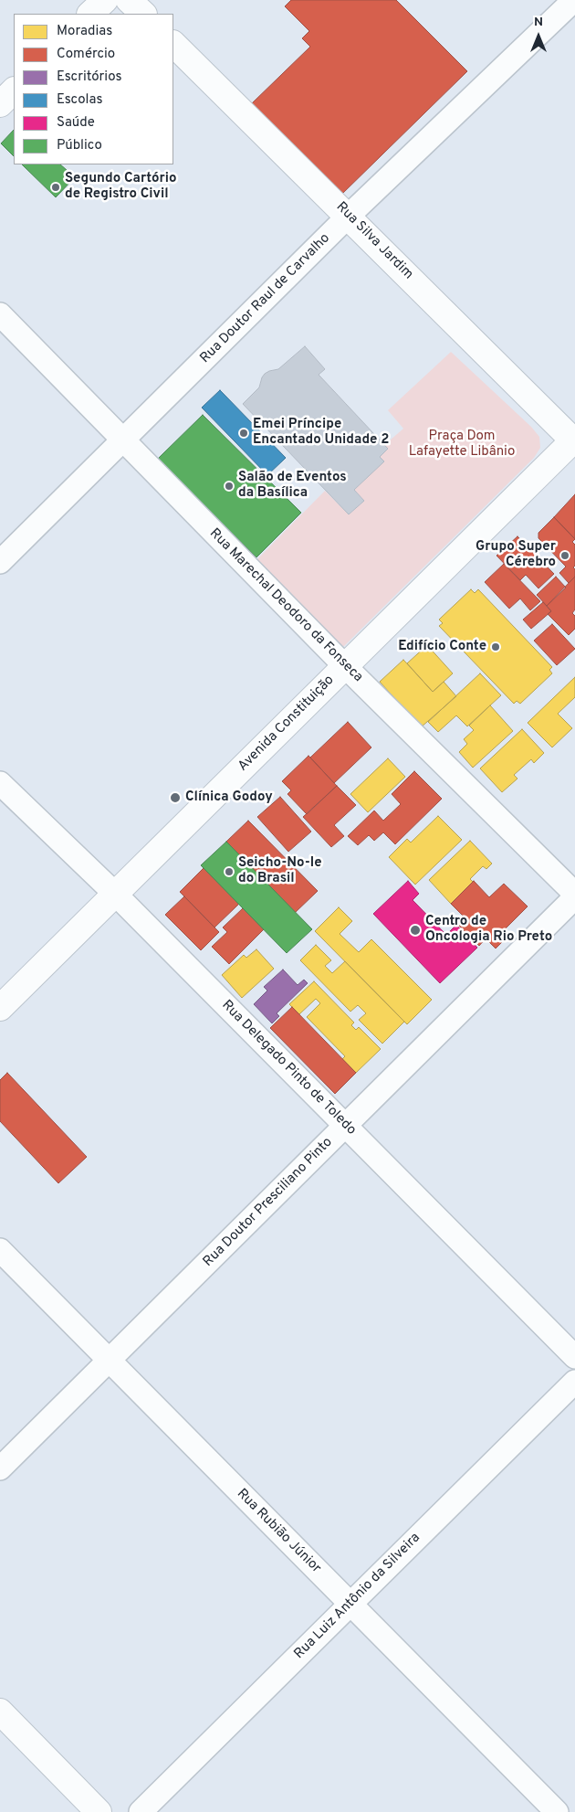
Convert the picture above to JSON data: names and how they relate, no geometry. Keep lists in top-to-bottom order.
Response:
{
  "streets": {
    "street": [
      "Rua Silva Jardim",
      "Rua Doutor Raul de Carvalho",
      "Rua Marechal Deodoro da Fonseca",
      "Avenida Constituição",
      "Rua Delegado Pinto de Toledo",
      "Rua Doutor Presciliano Pinto",
      "Rua Rubião Júnior",
      "Rua Luiz Antônio da Silveira"
    ]
  },
  "crossings": [
    ["Rua Silva Jardim", "Rua Doutor Raul de Carvalho"],
    ["Rua Silva Jardim", "Avenida Constituição"],
    ["Rua Doutor Raul de Carvalho", "Rua Marechal Deodoro da Fonseca"],
    ["Rua Marechal Deodoro da Fonseca", "Avenida Constituição"],
    ["Avenida Constituição", "Rua Delegado Pinto de Toledo"],
    ["Rua Delegado Pinto de Toledo", "Rua Doutor Presciliano Pinto"],
    ["Rua Doutor Presciliano Pinto", "Rua Rubião Júnior"],
    ["Rua Rubião Júnior", "Rua Luiz Antônio da Silveira"]
  ],
  "parks": ["Praça Dom Lafayette Libânio"],
  "places": [
    "Segundo Cartório de Registro Civil",
    "Emei Príncipe Encantado Unidade 2",
    "Salão de Eventos da Basílica",
    "Grupo Super Cérebro",
    "Edifício Conte",
    "Clínica Godoy",
    "Seicho-No-Ie do Brasil",
    "Centro de Oncologia Rio Preto"
  ],
  "legend": [
    "Moradias",
    "Comércio",
    "Escritórios",
    "Escolas",
    "Saúde",
    "Público"
  ],
  "north": "top"
}
